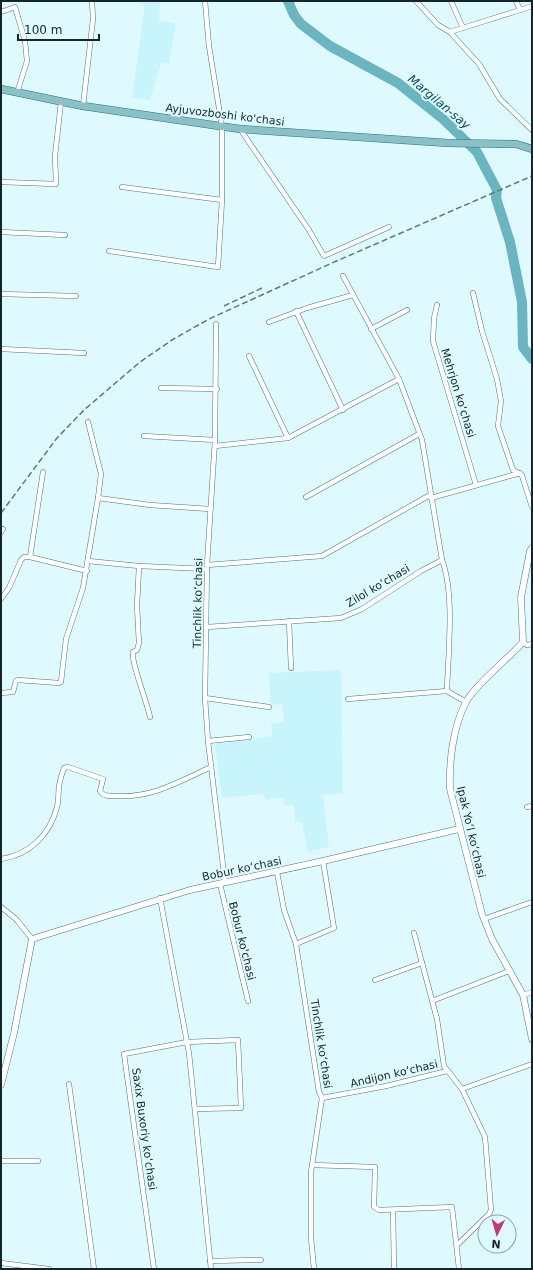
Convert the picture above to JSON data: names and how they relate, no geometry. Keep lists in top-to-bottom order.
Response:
{
  "streets": {
    "main road": ["Ayjuvozboshi ko'chasi"],
    "street": [
      "Mehrjon koʻchasi",
      "Zilol ko‘chasi",
      "Tinchlik koʻchasi",
      "Ipak Yoʻl koʻchasi",
      "Bobur koʻchasi",
      "Bobur ko'chasi",
      "Andijon koʻchasi",
      "Saxix Buxoriy ko‘chasi"
    ]
  },
  "crossings": [
    ["Zilol ko‘chasi", "Tinchlik koʻchasi"],
    ["Tinchlik koʻchasi", "Bobur koʻchasi"],
    ["Tinchlik koʻchasi", "Bobur ko'chasi"],
    ["Tinchlik koʻchasi", "Andijon koʻchasi"],
    ["Ipak Yoʻl koʻchasi", "Bobur koʻchasi"],
    ["Bobur koʻchasi", "Bobur ko'chasi"]
  ],
  "water": ["Margilan-say"],
  "scale_bar": "100 m",
  "north": "bottom"
}
